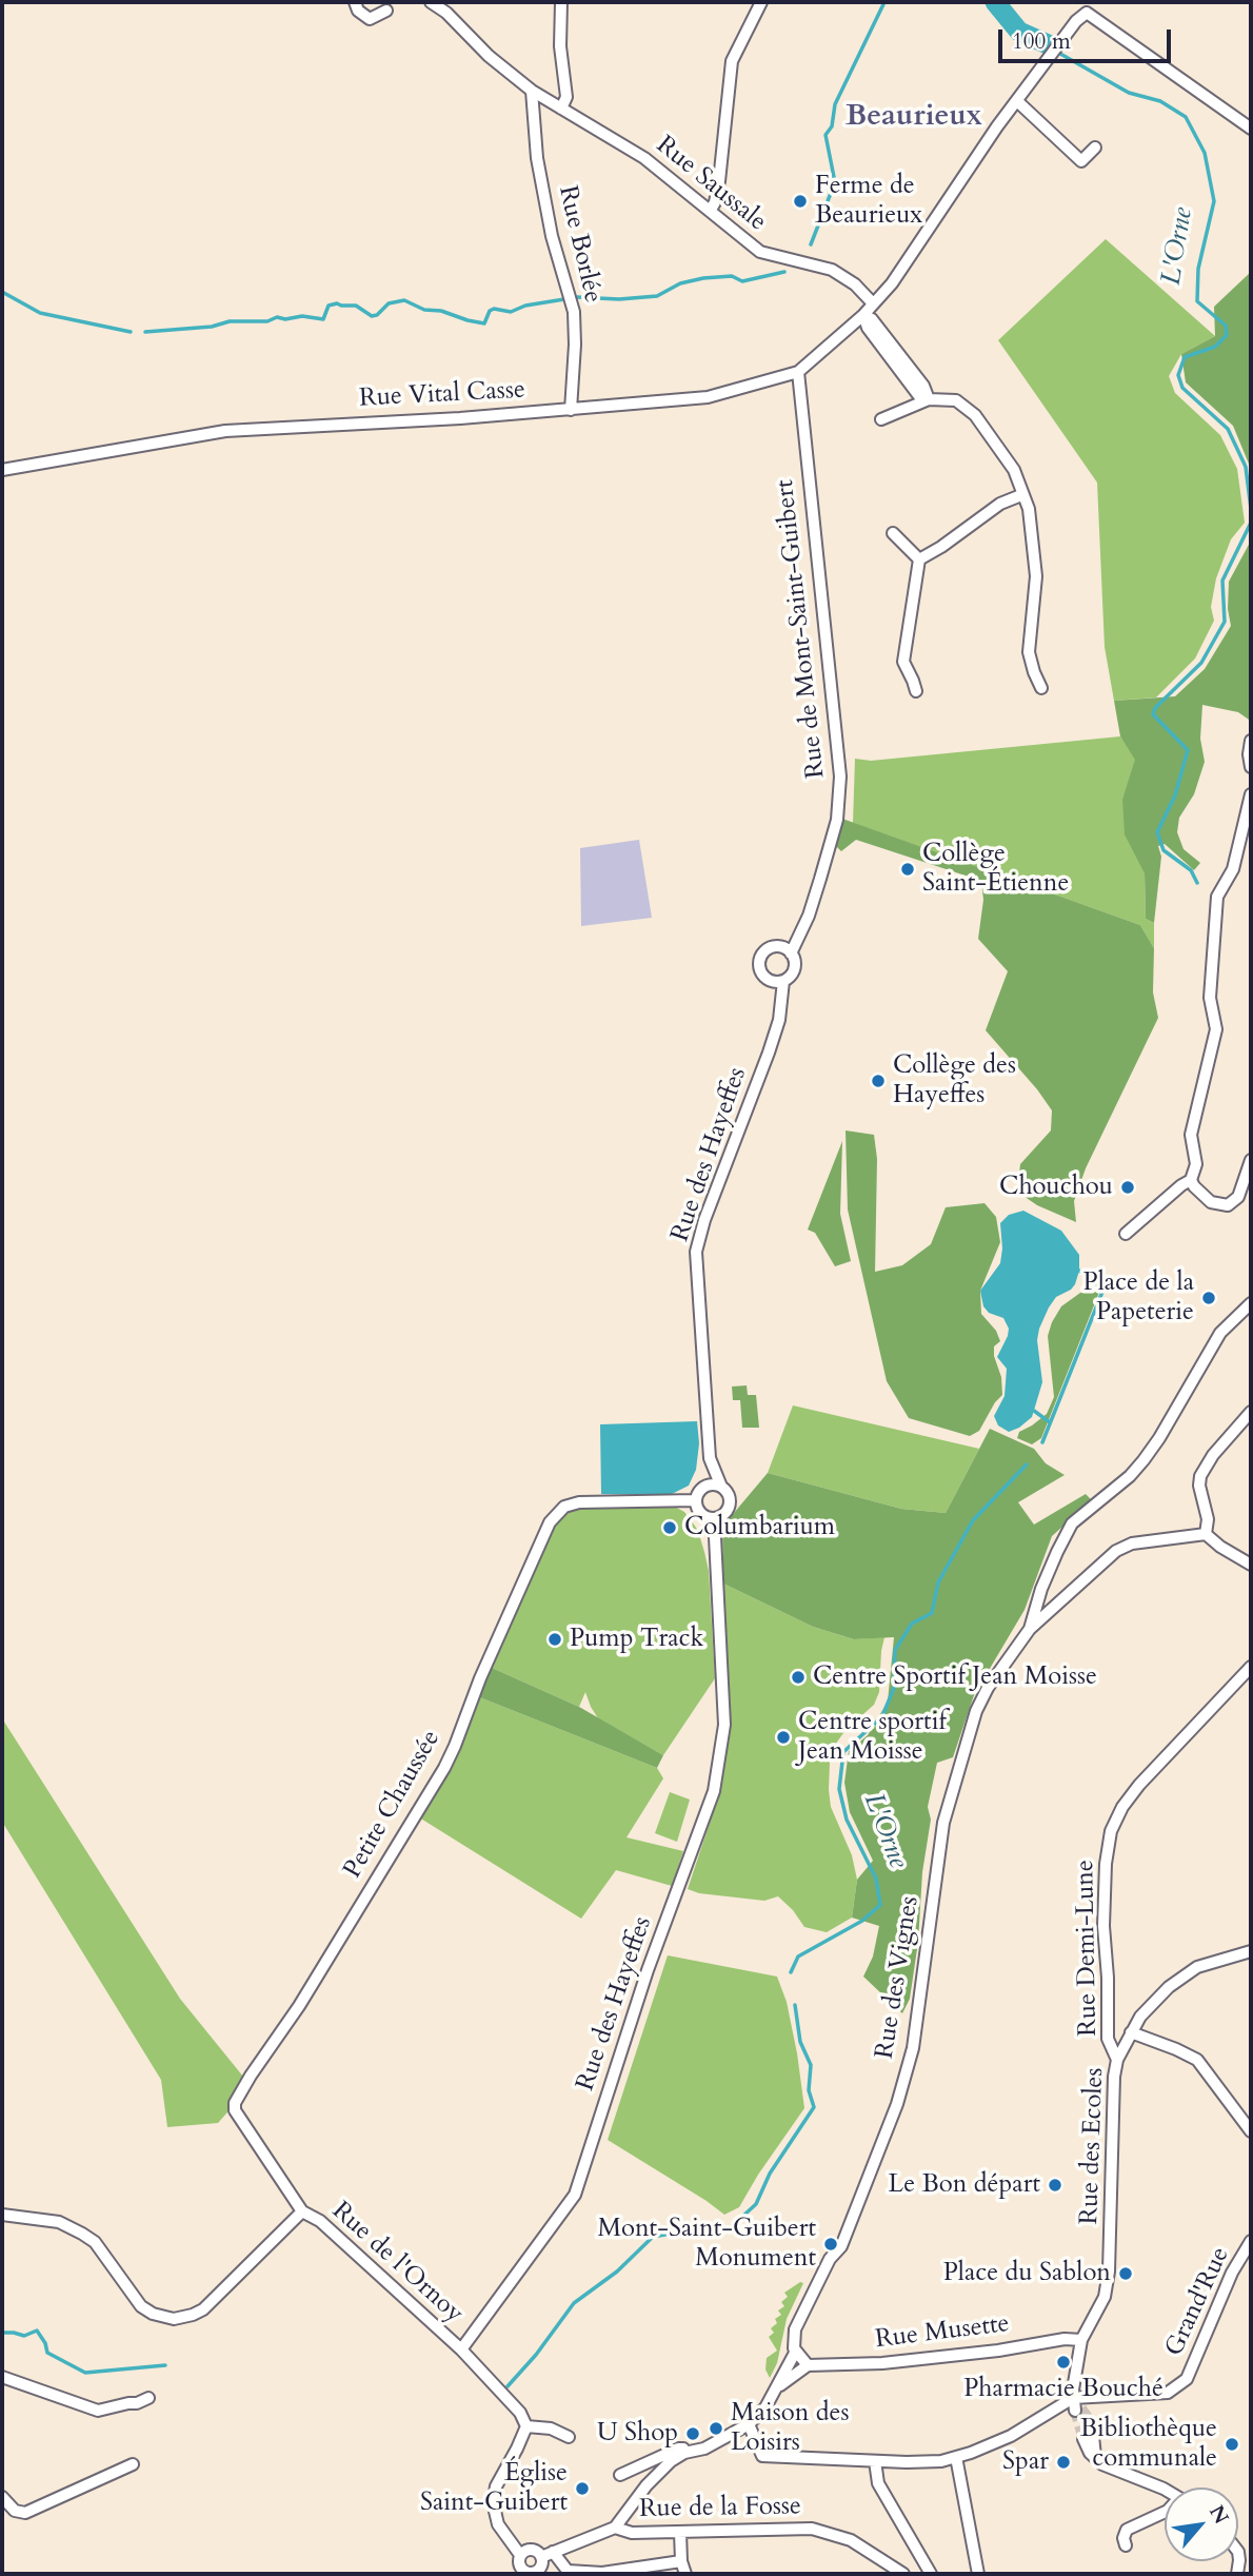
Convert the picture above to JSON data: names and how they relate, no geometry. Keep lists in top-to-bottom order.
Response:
{
  "streets": {
    "street": [
      "Rue Saussale",
      "Rue Borlée",
      "Rue Vital Casse",
      "Rue de Mont-Saint-Guibert",
      "Rue des Hayeffes",
      "Petite Chaussée",
      "Rue Demi-Lune",
      "Rue des Vignes",
      "Rue des Ecoles",
      "Rue de l'Ornoy",
      "Grand'Rue",
      "Rue Musette",
      "Rue de la Fosse"
    ]
  },
  "crossings": [
    ["Rue Saussale", "Rue Borlée"],
    ["Rue Saussale", "Rue Vital Casse"],
    ["Rue Borlée", "Rue Vital Casse"],
    ["Rue Vital Casse", "Rue de Mont-Saint-Guibert"],
    ["Rue des Hayeffes", "Petite Chaussée"],
    ["Rue des Hayeffes", "Rue de l'Ornoy"],
    ["Petite Chaussée", "Rue de l'Ornoy"],
    ["Rue Demi-Lune", "Rue des Ecoles"],
    ["Rue des Ecoles", "Rue Musette"]
  ],
  "districts": ["Beaurieux"],
  "water": ["L'Orne"],
  "places": [
    "Ferme de Beaurieux",
    "Collège Saint-Étienne",
    "Collège des Hayeffes",
    "Chouchou",
    "Place de la Papeterie",
    "Columbarium",
    "Pump Track",
    "Centre Sportif Jean Moisse",
    "Centre sportif Jean Moisse",
    "Le Bon départ",
    "Mont-Saint-Guibert Monument",
    "Place du Sablon",
    "Pharmacie Bouché",
    "Maison des Loisirs",
    "U Shop",
    "Bibliothèque communale",
    "Spar",
    "Église Saint-Guibert"
  ],
  "scale_bar": "100 m",
  "north": "top right"
}
